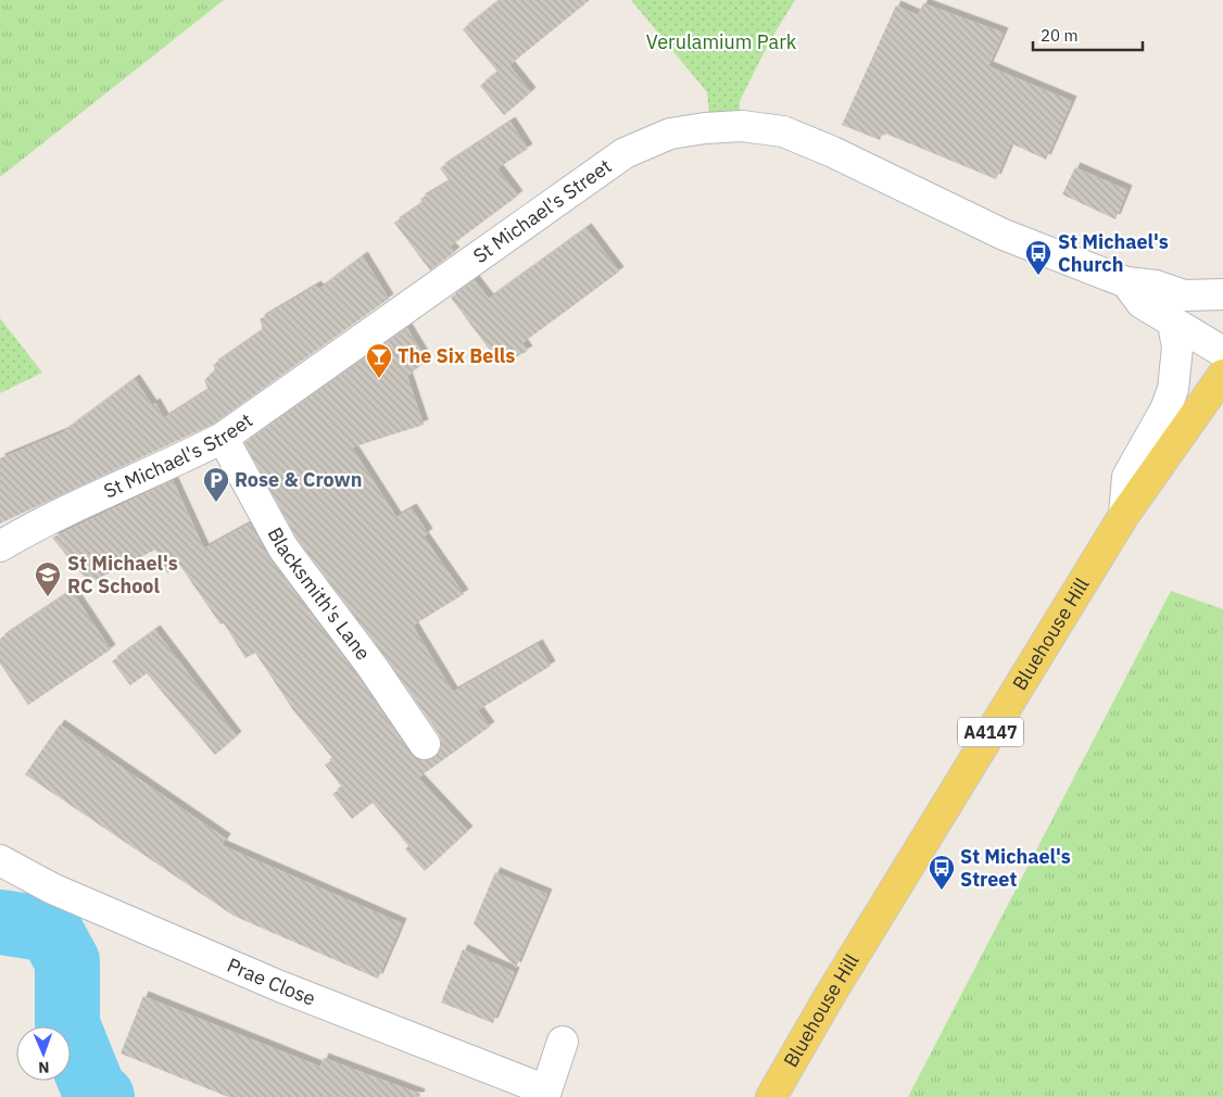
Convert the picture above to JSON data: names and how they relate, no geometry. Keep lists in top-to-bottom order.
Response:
{
  "streets": {
    "main road": ["Bluehouse Hill", "A4147"],
    "street": ["St Michael's Street", "Blacksmith's Lane", "Prae Close"]
  },
  "crossings": [
    ["St Michael's Street", "Blacksmith's Lane"]
  ],
  "parks": ["Verulamium Park"],
  "places": {
    "bus stop": ["St Michael's Church", "St Michael's Street"],
    "bar": ["The Six Bells"],
    "parking": ["Rose & Crown"],
    "school or university": ["St Michael's RC School"]
  },
  "scale_bar": "20 m",
  "north": "bottom"
}
